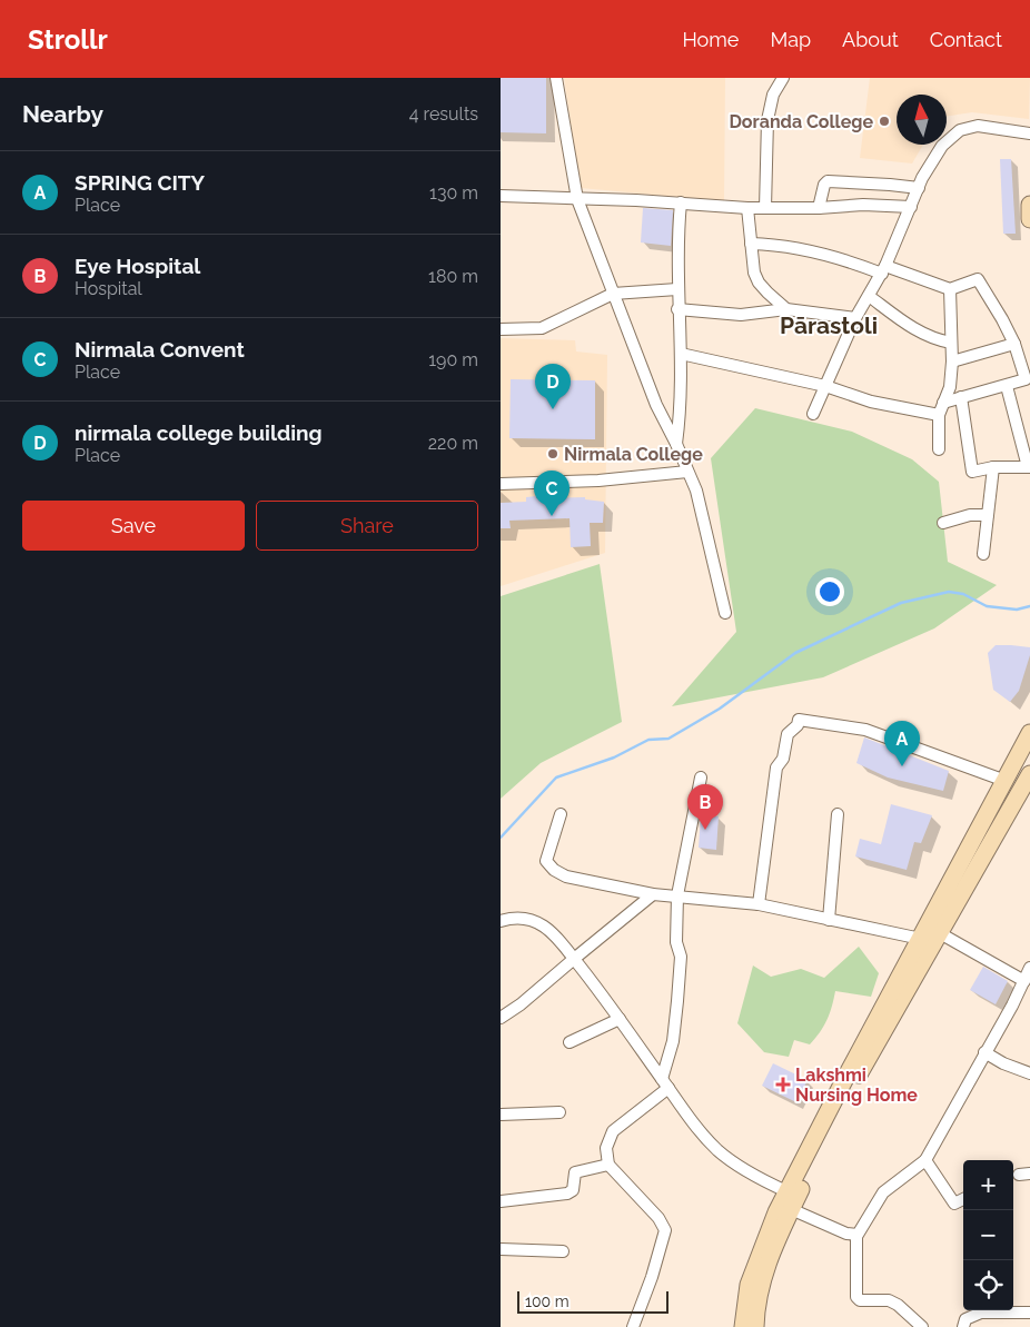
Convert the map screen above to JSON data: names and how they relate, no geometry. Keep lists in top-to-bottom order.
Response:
{
  "districts": ["Pārastoli"],
  "places": {
    "other": ["Doranda College", "Nirmala College"],
    "health": ["Lakshmi Nursing Home"]
  },
  "scale_bar": "100 m",
  "north": "top",
  "page": {
    "header": "Strollr",
    "nav": [
      "Home",
      "Map",
      "About",
      "Contact"
    ],
    "heading": ["Nearby", "4 results"],
    "list": [
      {
        "mark": "A",
        "name": "SPRING CITY",
        "note": "Place",
        "value": "130 m"
      },
      {
        "mark": "B",
        "name": "Eye Hospital",
        "note": "Hospital",
        "value": "180 m"
      },
      {
        "mark": "C",
        "name": "Nirmala Convent",
        "note": "Place",
        "value": "190 m"
      },
      {
        "mark": "D",
        "name": "nirmala college building",
        "note": "Place",
        "value": "220 m"
      }
    ],
    "pins": [
      "D",
      "C",
      "A",
      "B"
    ],
    "buttons": ["Save", "Share"],
    "map_buttons": ["+", "−"],
    "scale": "100 m"
  }
}
